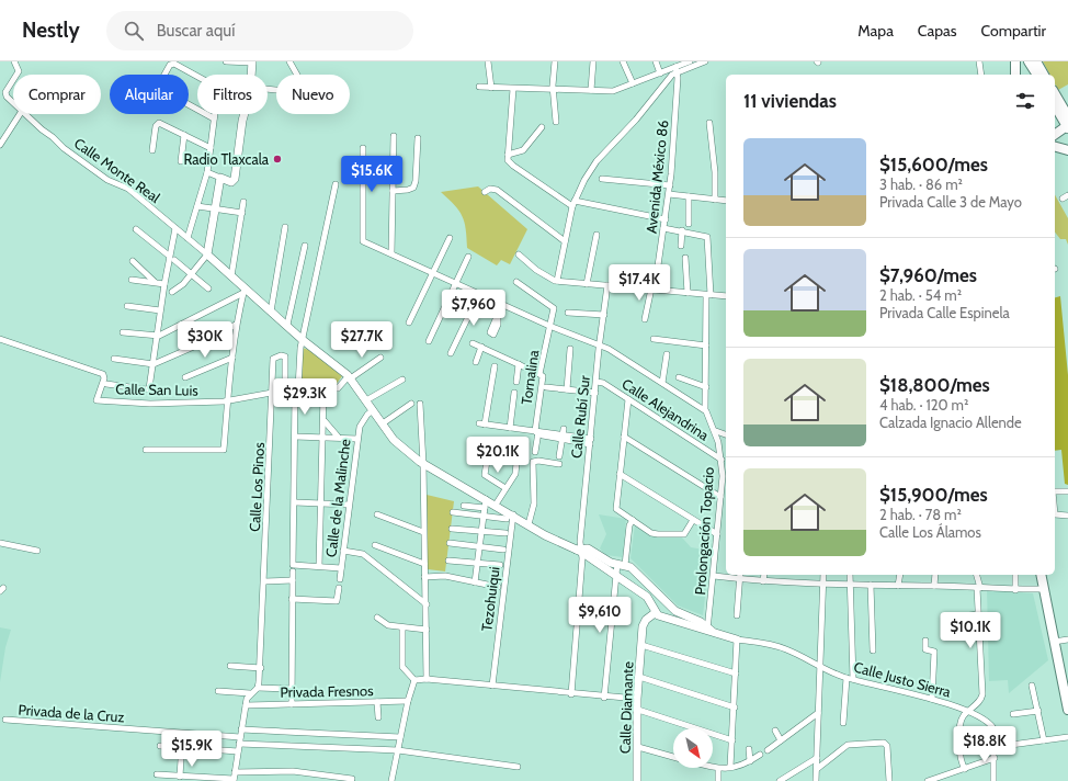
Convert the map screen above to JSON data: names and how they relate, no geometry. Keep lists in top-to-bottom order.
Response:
{
  "streets": {
    "street": [
      "Calle Monte Real",
      "Avenida México 86",
      "Tornalina",
      "Calle San Luis",
      "Calle Alejandrina",
      "Calle Rubí Sur",
      "Calle Los Pinos",
      "Calle de la Malinche",
      "Prolongación Topacio",
      "Tezohuiqui",
      "Calle Justo Sierra",
      "Privada Fresnos",
      "Calle Diamante",
      "Privada de la Cruz"
    ]
  },
  "crossings": [
    ["Calle San Luis", "Calle Los Pinos"],
    ["Calle Alejandrina", "Calle Rubí Sur"],
    ["Calle Alejandrina", "Prolongación Topacio"],
    ["Prolongación Topacio", "Calle Justo Sierra"]
  ],
  "places": ["Radio Tlaxcala"],
  "north": "bottom right",
  "page": {
    "header": "Nestly",
    "search": "Buscar aquí",
    "nav": ["Mapa", "Capas", "Compartir"],
    "chip": [
      "Comprar",
      "Alquilar",
      "Filtros",
      "Nuevo"
    ],
    "heading": "11 viviendas",
    "list": [
      {
        "name": "$15,600/mes",
        "note": "3 hab. · 86 m² · Privada Calle 3 de Mayo"
      },
      {
        "name": "$7,960/mes",
        "note": "2 hab. · 54 m² · Privada Calle Espinela"
      },
      {
        "name": "$18,800/mes",
        "note": "4 hab. · 120 m² · Calzada Ignacio Allende"
      },
      {
        "name": "$15,900/mes",
        "note": "2 hab. · 78 m² · Calle Los Álamos"
      }
    ],
    "price": [
      "$15.6K",
      "$17.4K",
      "$7,960",
      "$30K",
      "$27.7K",
      "$29.3K",
      "$20.1K",
      "$9,610",
      "$10.1K",
      "$18.8K",
      "$15.9K"
    ]
  }
}
